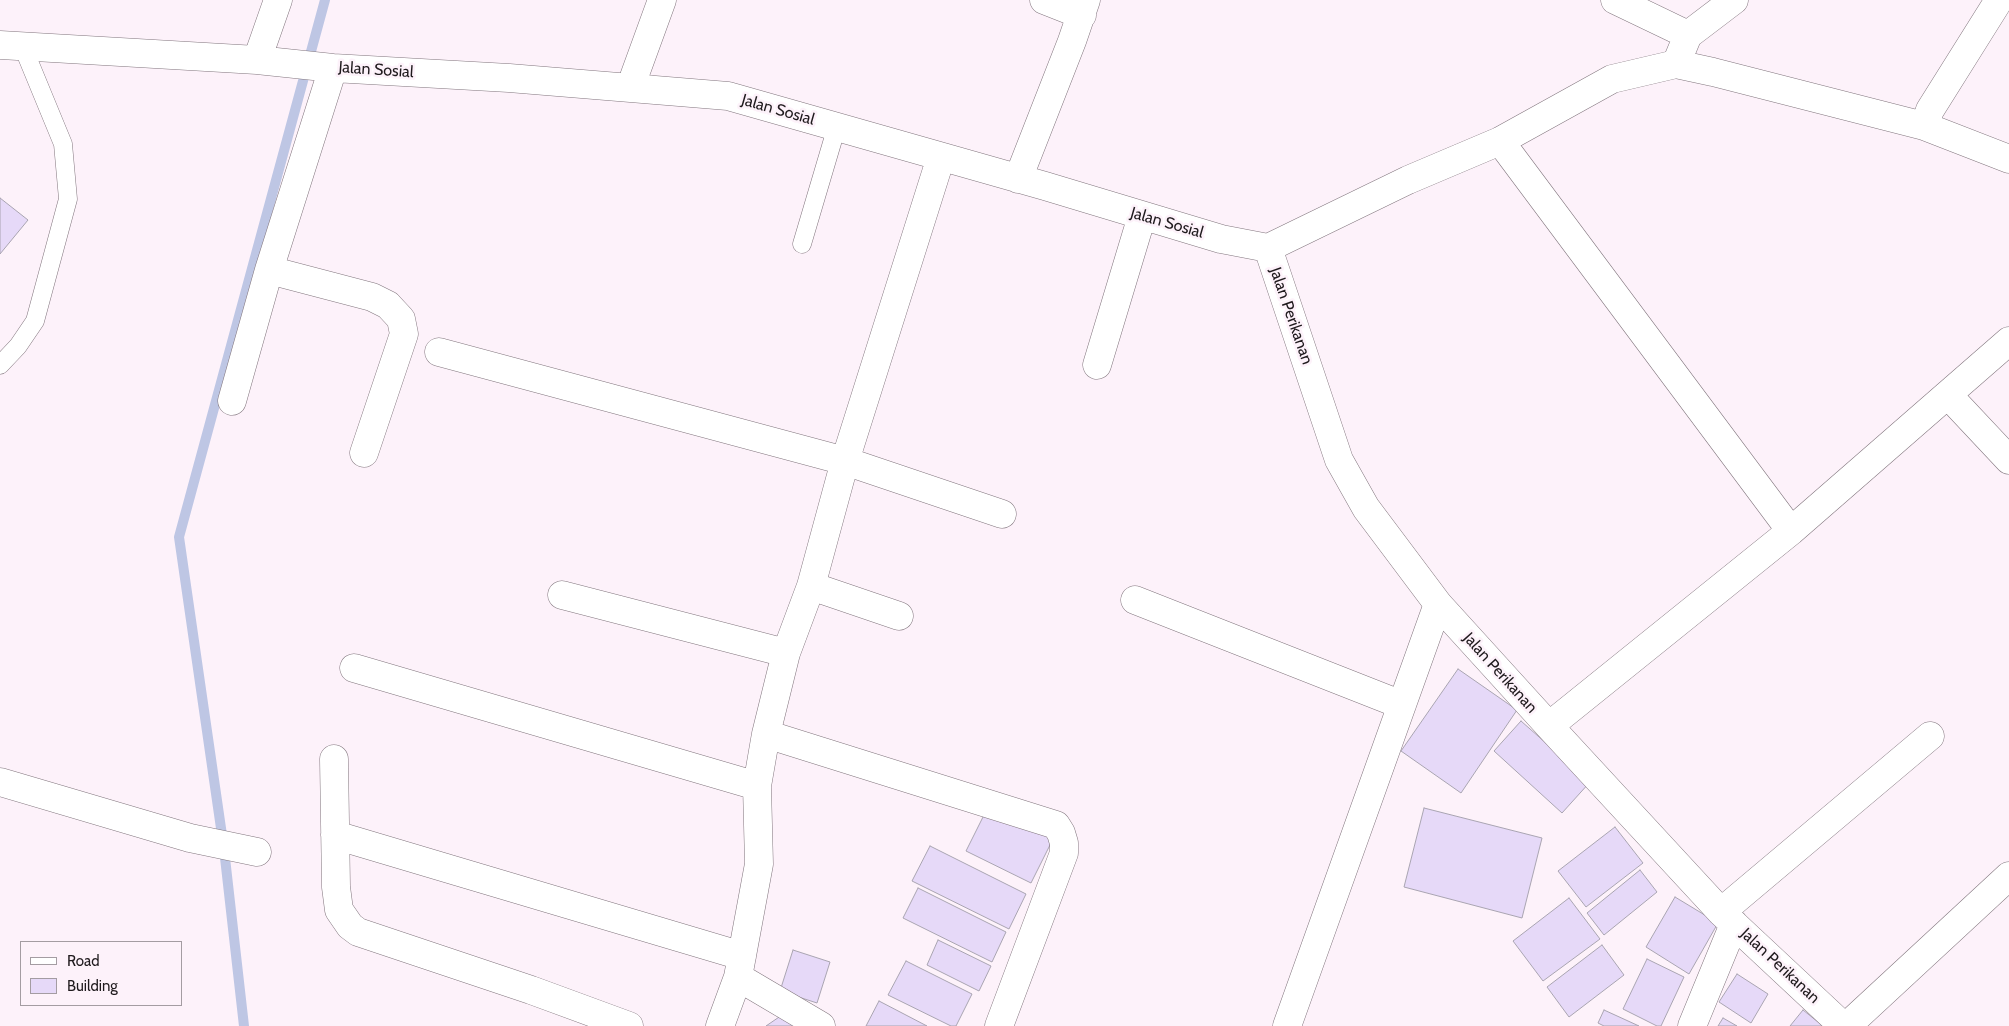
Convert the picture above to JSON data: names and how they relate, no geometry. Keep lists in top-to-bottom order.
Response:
{
  "streets": {
    "street": ["Jalan Sosial", "Jalan Perikanan"]
  },
  "crossings": [
    ["Jalan Sosial", "Jalan Perikanan"]
  ],
  "legend": ["Road", "Building"]
}
